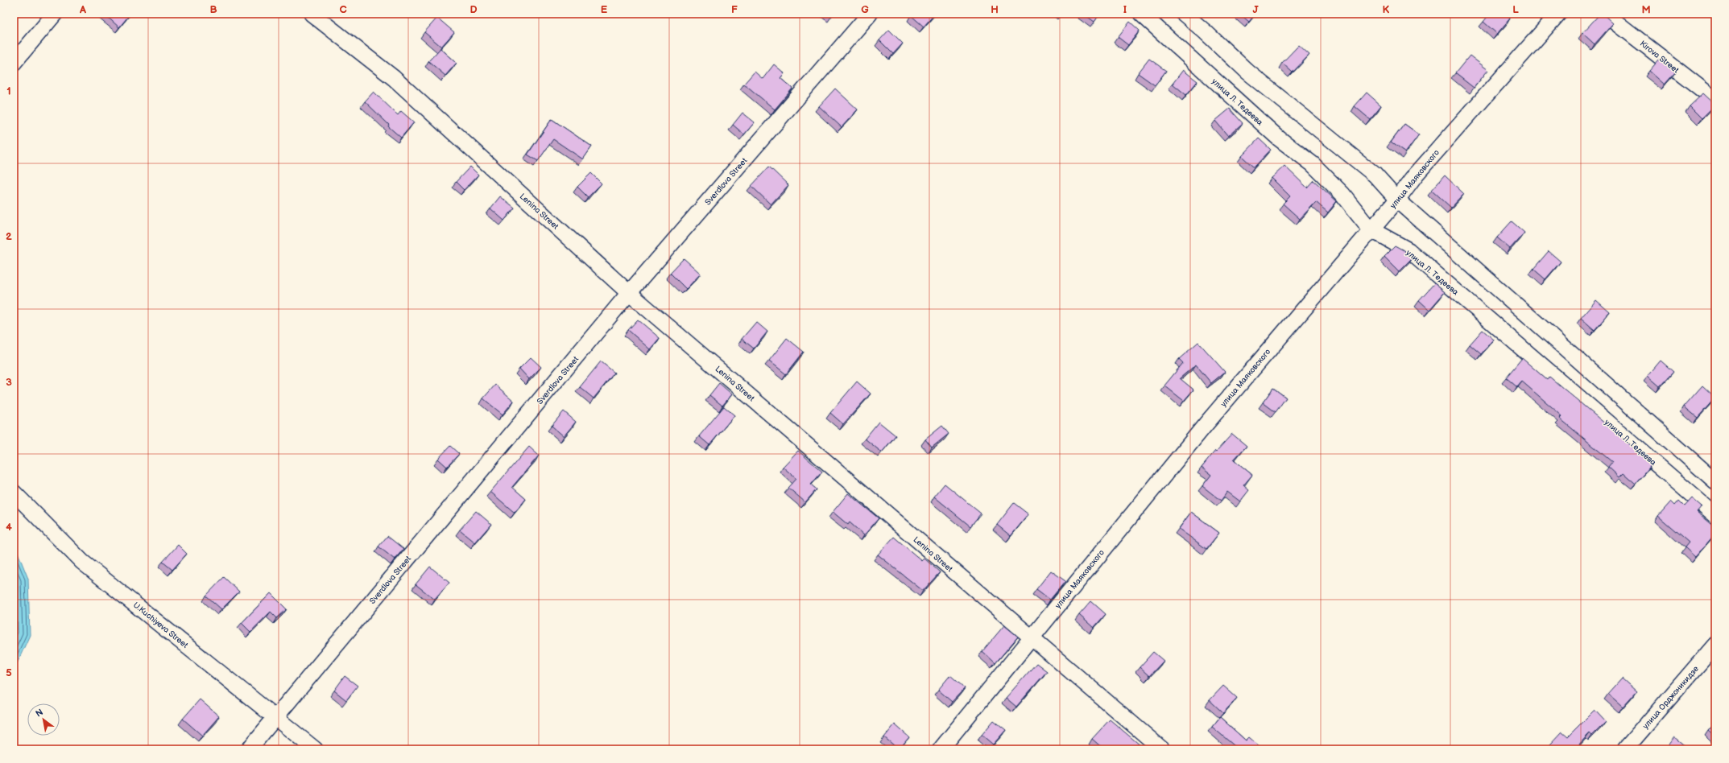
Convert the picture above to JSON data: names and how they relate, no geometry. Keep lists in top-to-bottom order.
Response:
{
  "streets": {
    "street": [
      "Kirova Street",
      "улица Л. Тедеева",
      "улица Маяковского",
      "Sverdlova Street",
      "Lenina Street",
      "U.Kuchiyeva Street",
      "улица Орджоникидзе"
    ]
  },
  "crossings": [
    ["улица Л. Тедеева", "улица Маяковского"],
    ["улица Маяковского", "Lenina Street"],
    ["Sverdlova Street", "Lenina Street"],
    ["Sverdlova Street", "U.Kuchiyeva Street"]
  ],
  "north": "top left",
  "grid": {
    "columns": [
      "A",
      "B",
      "C",
      "D",
      "E",
      "F",
      "G",
      "H",
      "I",
      "J",
      "K",
      "L",
      "M"
    ],
    "rows": [
      "1",
      "2",
      "3",
      "4",
      "5"
    ]
  }
}
